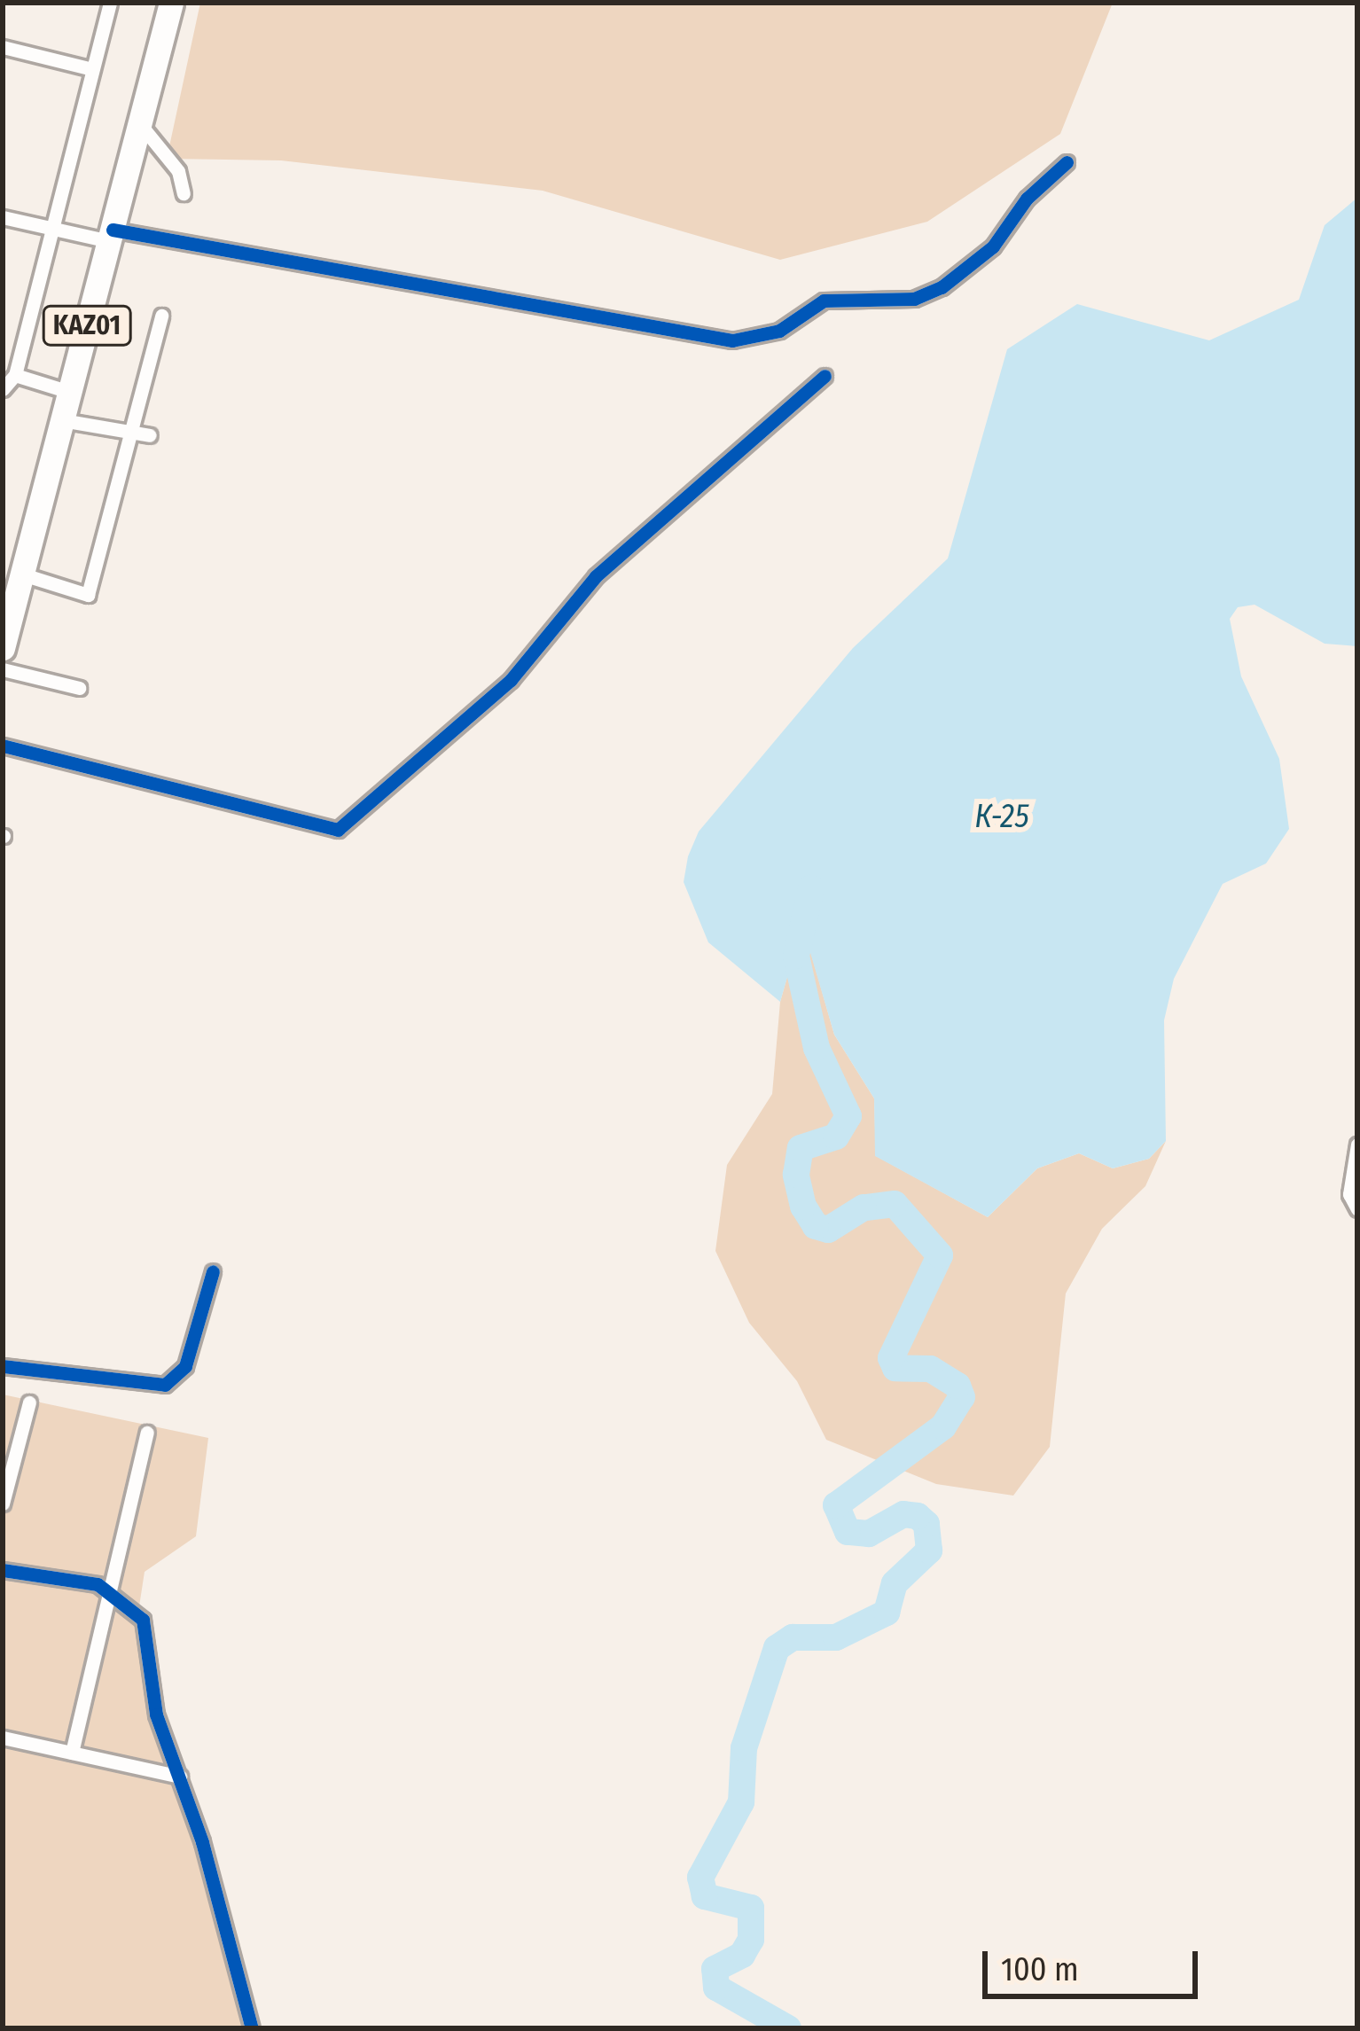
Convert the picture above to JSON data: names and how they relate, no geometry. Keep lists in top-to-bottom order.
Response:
{
  "streets": {
    "highway": ["KАZ01"]
  },
  "water": ["К-25"],
  "scale_bar": "100 m"
}
